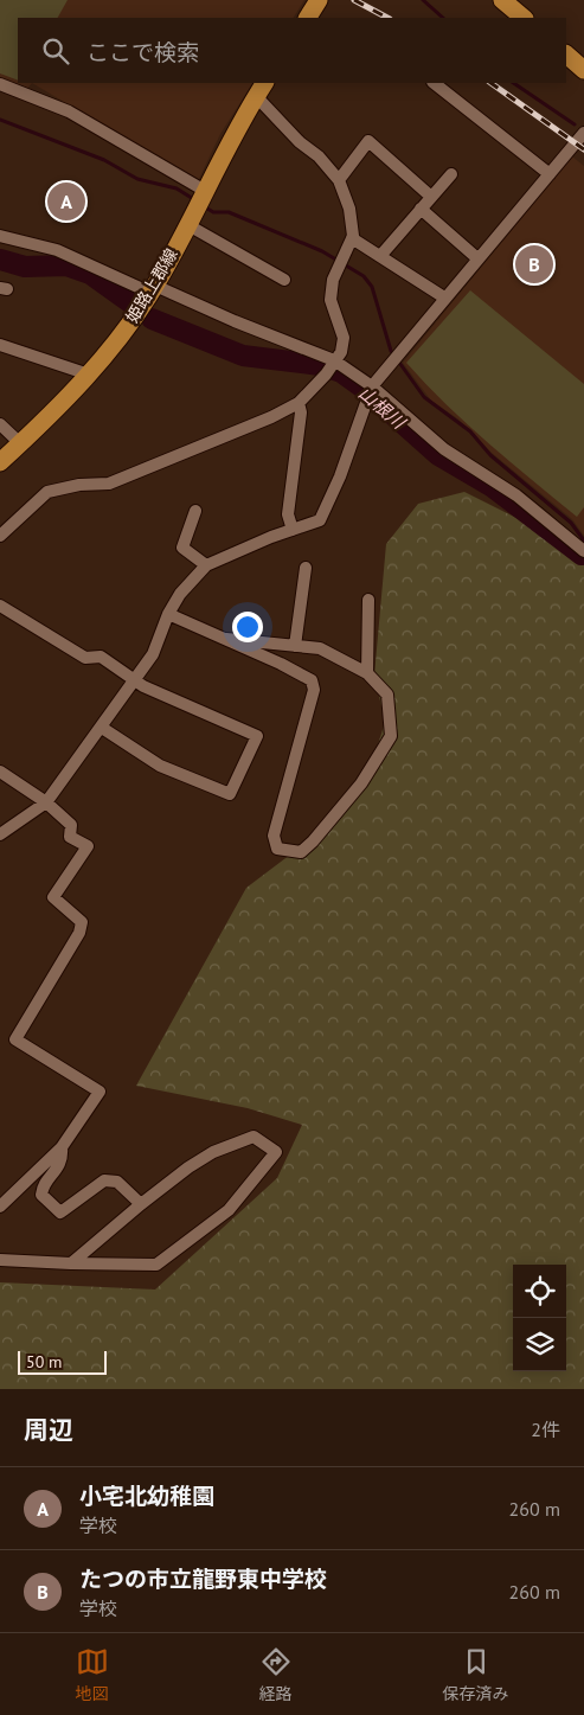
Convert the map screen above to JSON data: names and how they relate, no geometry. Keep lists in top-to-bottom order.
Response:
{
  "streets": {
    "main road": ["姫路上郡線"]
  },
  "water": ["山根川"],
  "scale_bar": "50 m",
  "page": {
    "search": "ここで検索",
    "pins": ["A", "B"],
    "scale": "50 m",
    "heading": ["周辺", "2件"],
    "list": [
      {
        "mark": "A",
        "name": "小宅北幼稚園",
        "note": "学校",
        "value": "260 m"
      },
      {
        "mark": "B",
        "name": "たつの市立龍野東中学校",
        "note": "学校",
        "value": "260 m"
      }
    ],
    "nav": ["地図", "経路", "保存済み"]
  }
}
